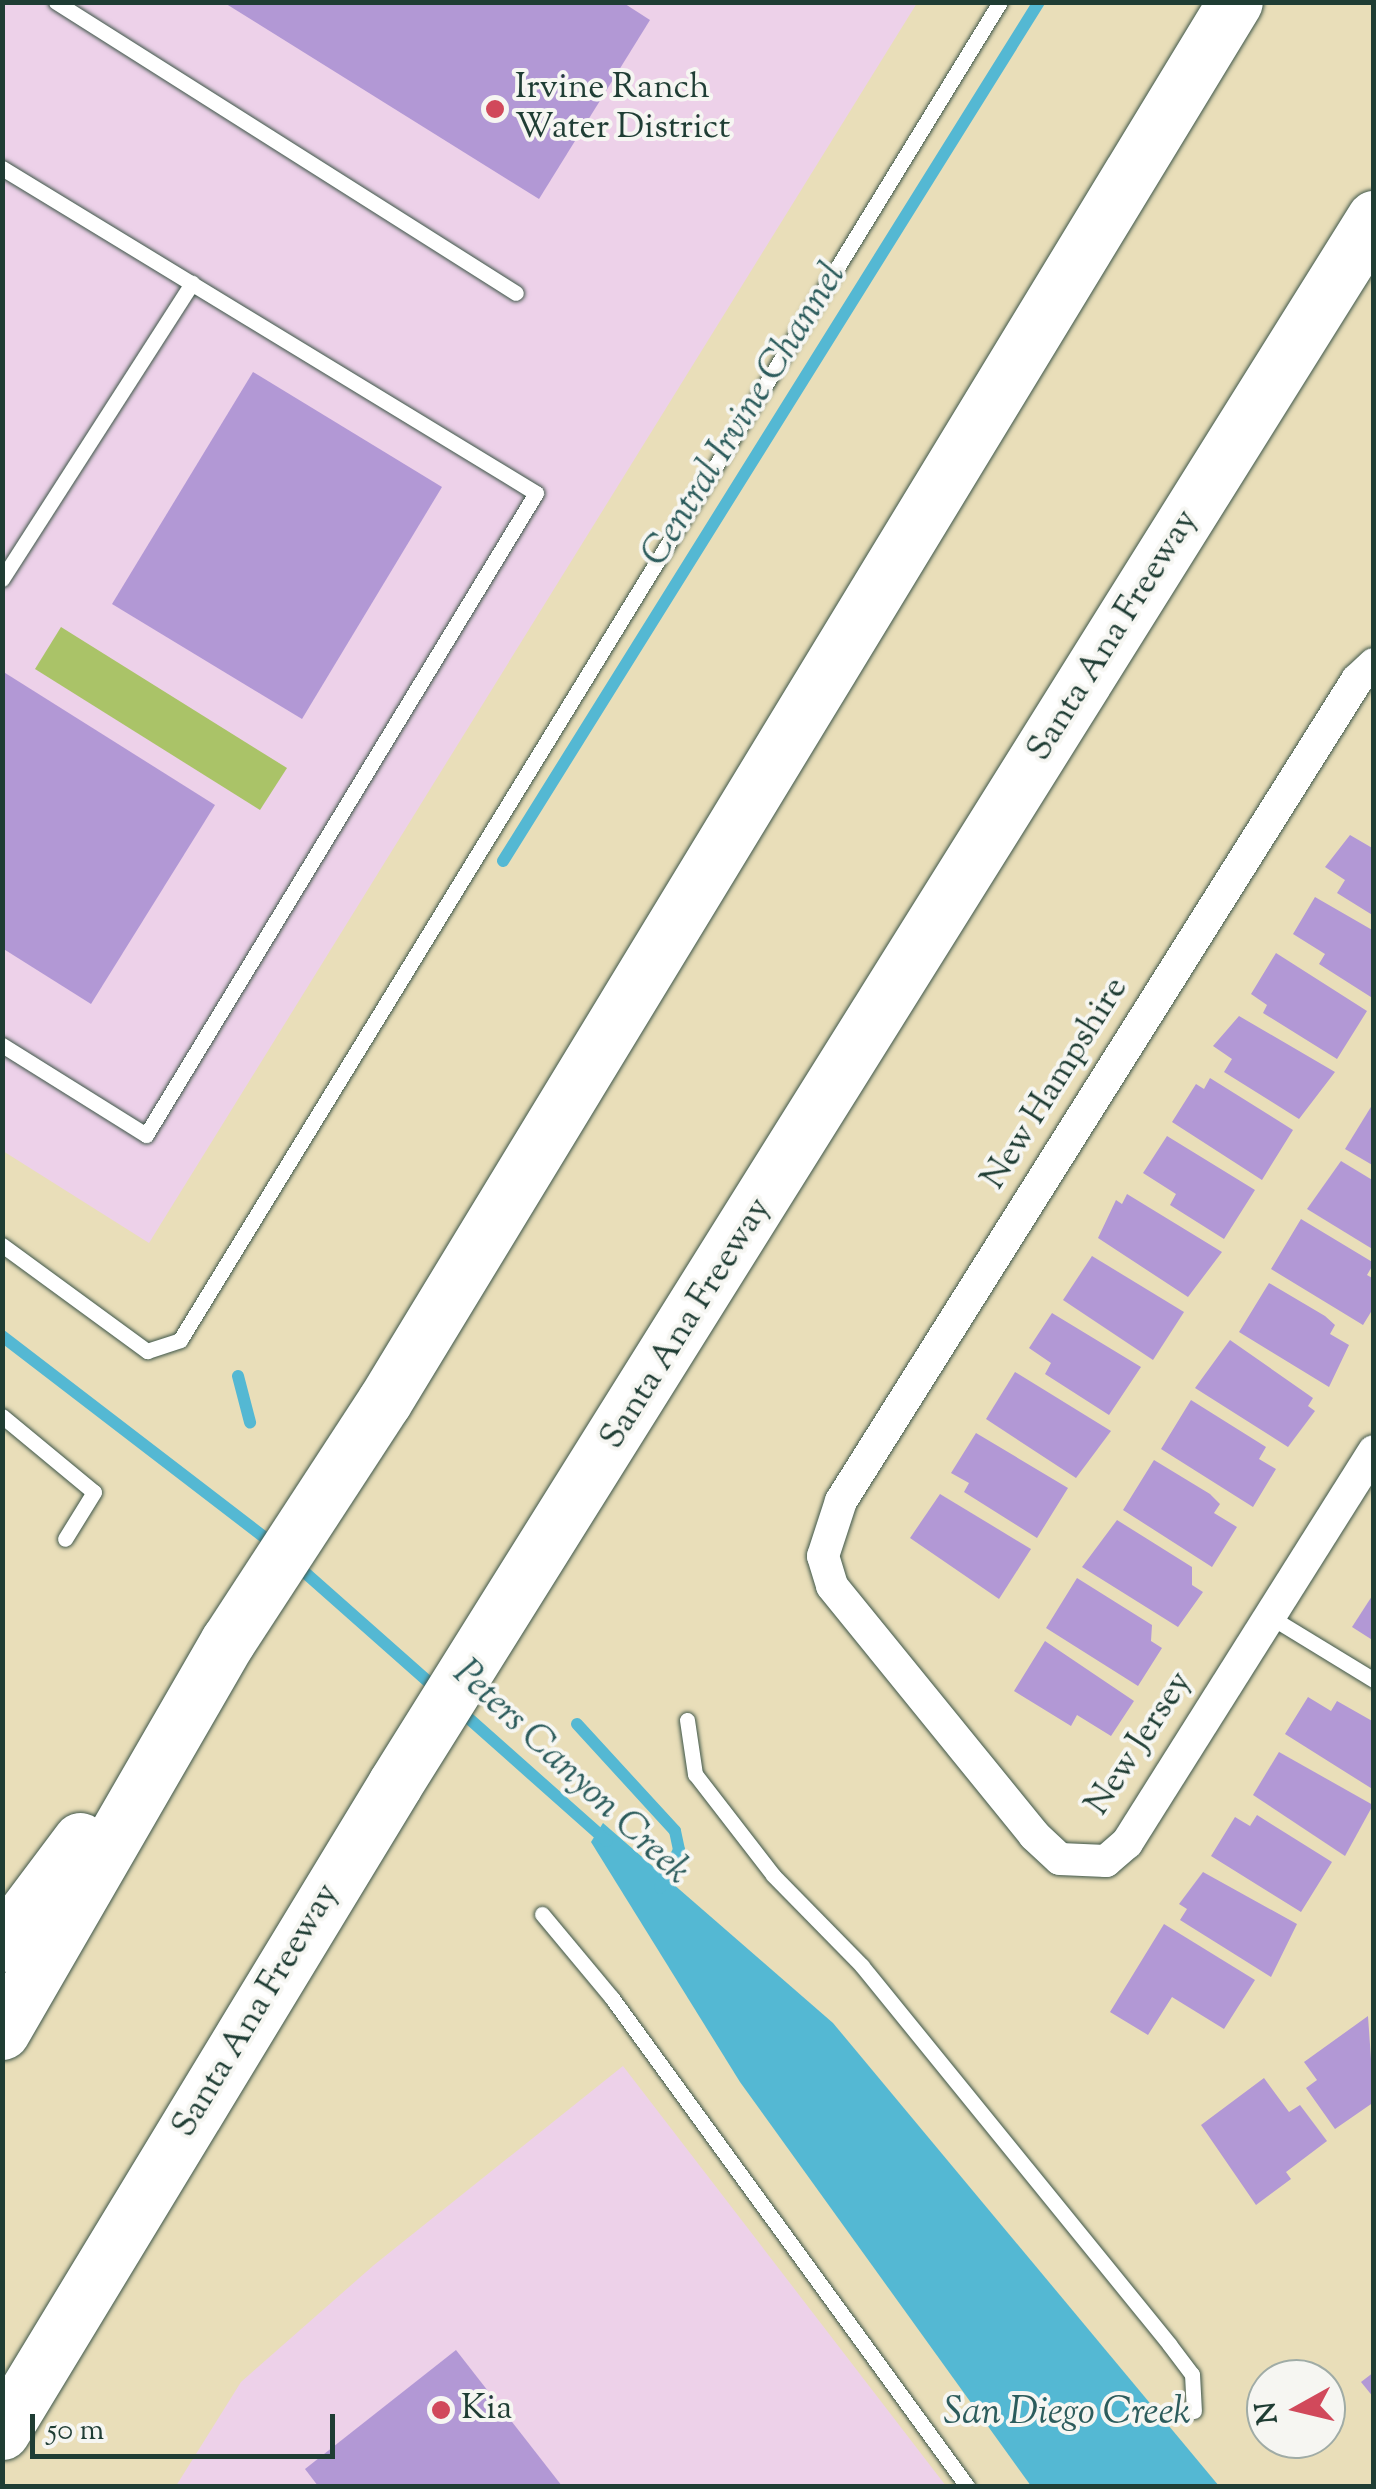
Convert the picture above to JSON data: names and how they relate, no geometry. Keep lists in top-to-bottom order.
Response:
{
  "streets": {
    "highway": ["Santa Ana Freeway"],
    "street": ["New Hampshire", "New Jersey"]
  },
  "crossings": [
    ["New Hampshire", "New Jersey"]
  ],
  "water": ["Central Irvine Channel", "Peters Canyon Creek", "San Diego Creek"],
  "places": ["Irvine Ranch Water District", "Kia"],
  "scale_bar": "50 m",
  "north": "left"
}
